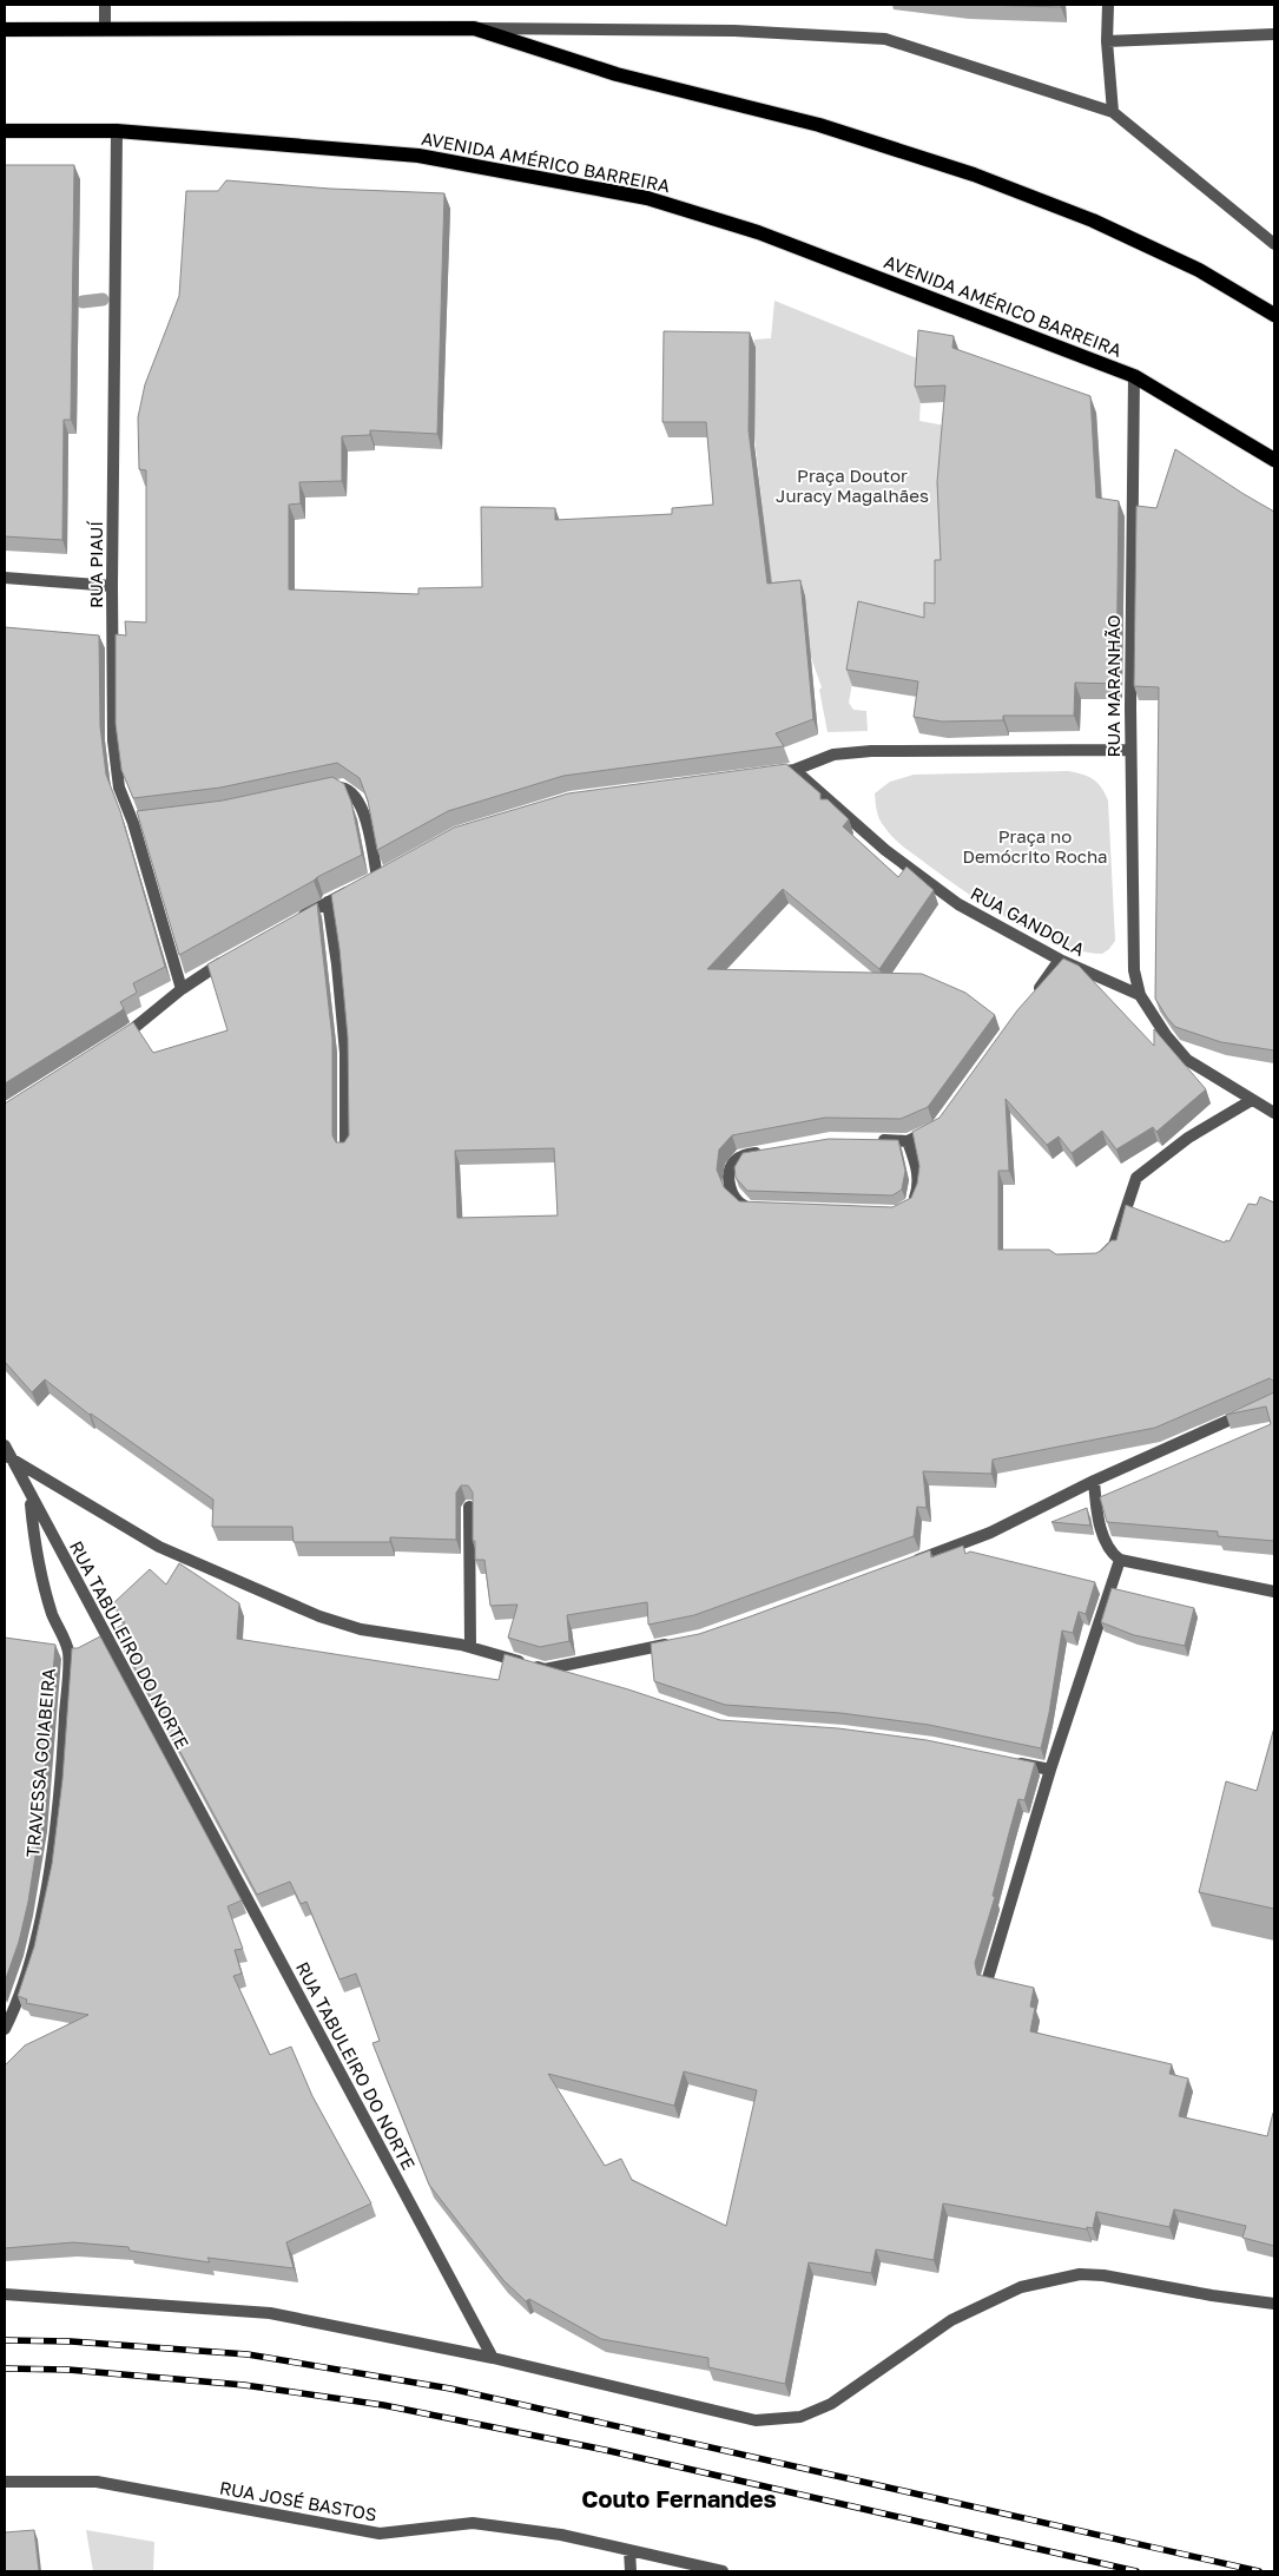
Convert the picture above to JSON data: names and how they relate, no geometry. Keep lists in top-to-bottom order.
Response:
{
  "streets": {
    "main road": ["AVENIDA AMÉRICO BARREIRA"],
    "street": [
      "RUA PIAUÍ",
      "RUA MARANHÃO",
      "RUA GANDOLA",
      "RUA TABULEIRO DO NORTE",
      "TRAVESSA GOIABEIRA",
      "RUA JOSÉ BASTOS"
    ]
  },
  "crossings": [
    ["AVENIDA AMÉRICO BARREIRA", "RUA PIAUÍ"],
    ["AVENIDA AMÉRICO BARREIRA", "RUA MARANHÃO"],
    ["RUA MARANHÃO", "RUA GANDOLA"],
    ["RUA TABULEIRO DO NORTE", "TRAVESSA GOIABEIRA"]
  ],
  "districts": ["Couto Fernandes"],
  "parks": ["Praça Doutor Juracy Magalhães", "Praça no Demócrito Rocha"]
}
